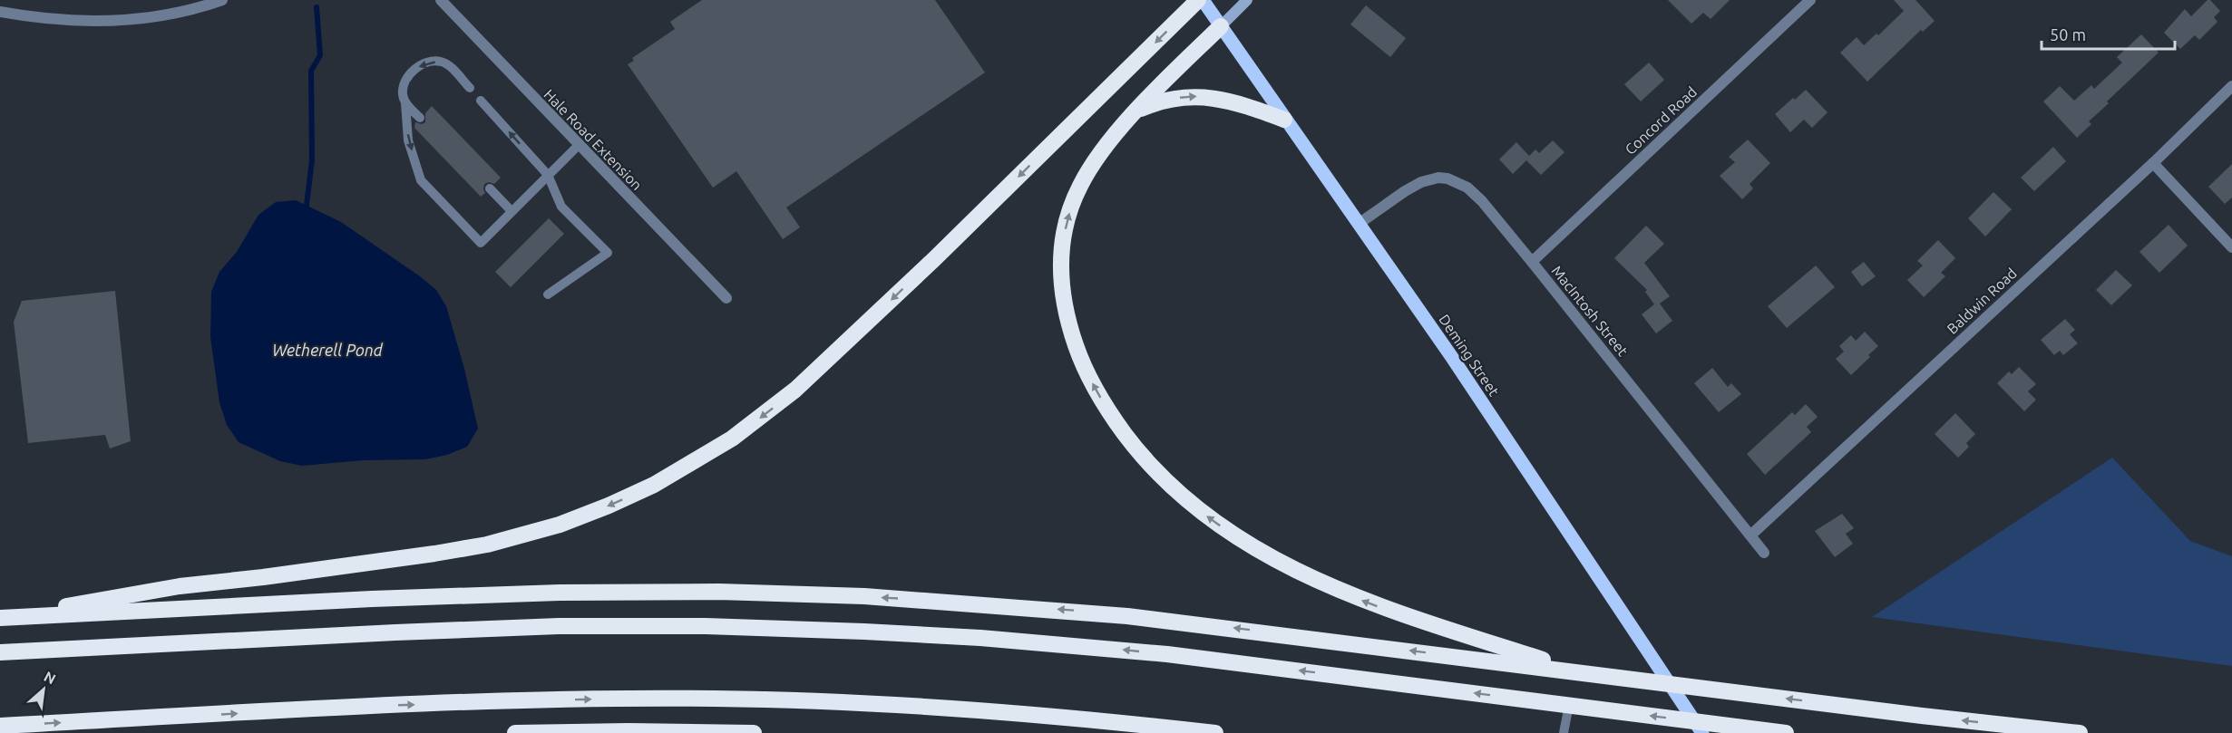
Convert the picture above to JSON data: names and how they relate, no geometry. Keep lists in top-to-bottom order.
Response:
{
  "streets": {
    "main road": ["Deming Street"],
    "street": [
      "Concord Road",
      "Hale Road Extension",
      "Baldwin Road",
      "MacIntosh Street"
    ]
  },
  "crossings": [
    ["Concord Road", "MacIntosh Street"],
    ["Baldwin Road", "MacIntosh Street"],
    ["MacIntosh Street", "Deming Street"]
  ],
  "water": ["Wetherell Pond"],
  "scale_bar": "50 m",
  "north": "top right"
}
